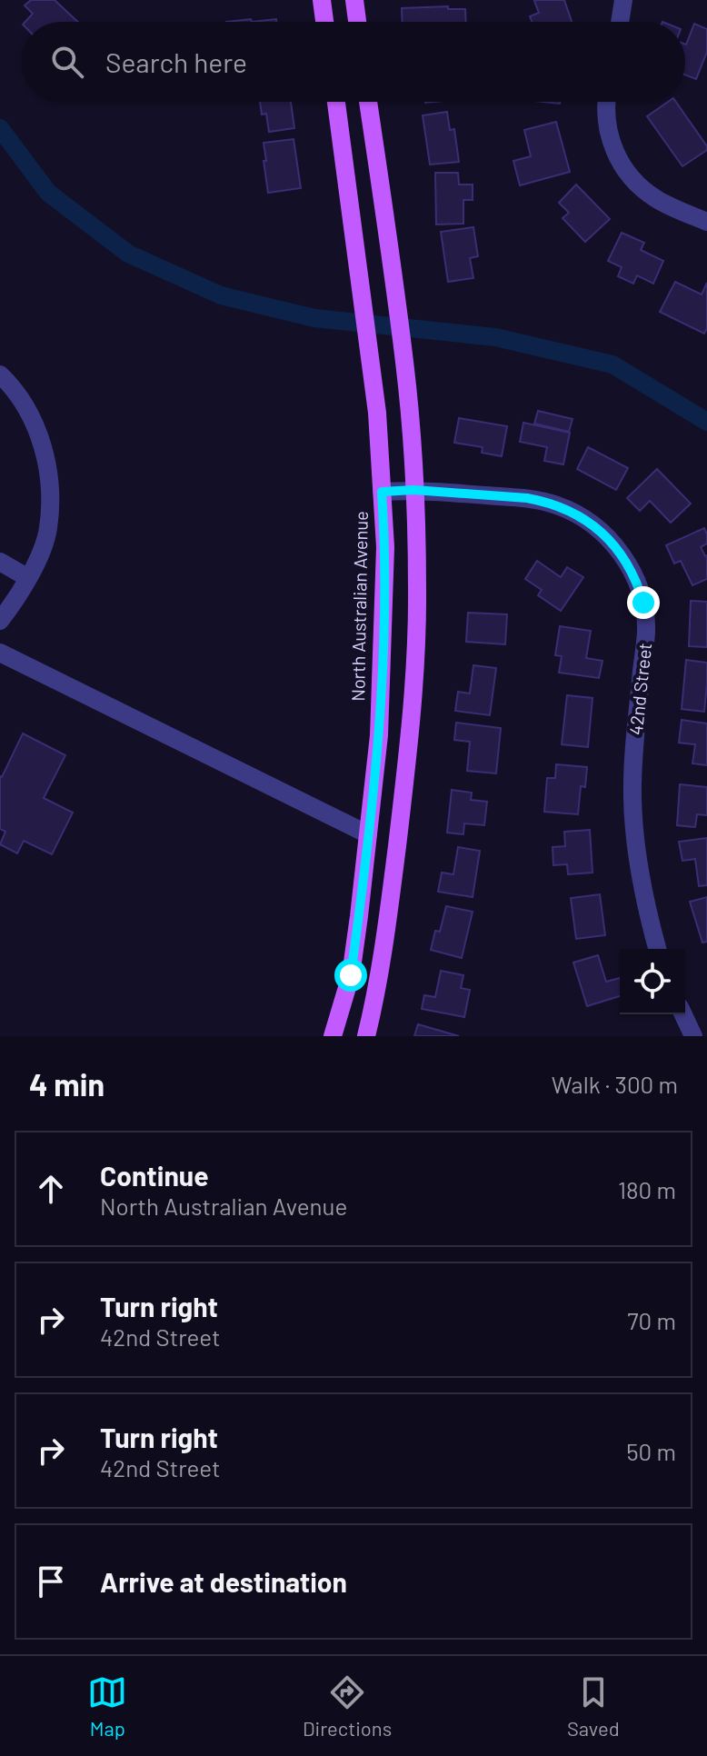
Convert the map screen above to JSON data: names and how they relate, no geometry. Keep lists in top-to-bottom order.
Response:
{
  "streets": {
    "main road": ["North Australian Avenue"],
    "street": ["42nd Street"]
  },
  "crossings": [
    ["North Australian Avenue", "42nd Street"]
  ],
  "page": {
    "search": "Search here",
    "heading": ["4 min", "Walk · 300 m"],
    "list": [
      ["Continue", "North Australian Avenue", "180 m"],
      ["Turn right", "42nd Street", "70 m"],
      ["Turn right", "42nd Street", "50 m"],
      "Arrive at destination"
    ],
    "nav": ["Map", "Directions", "Saved"]
  }
}
